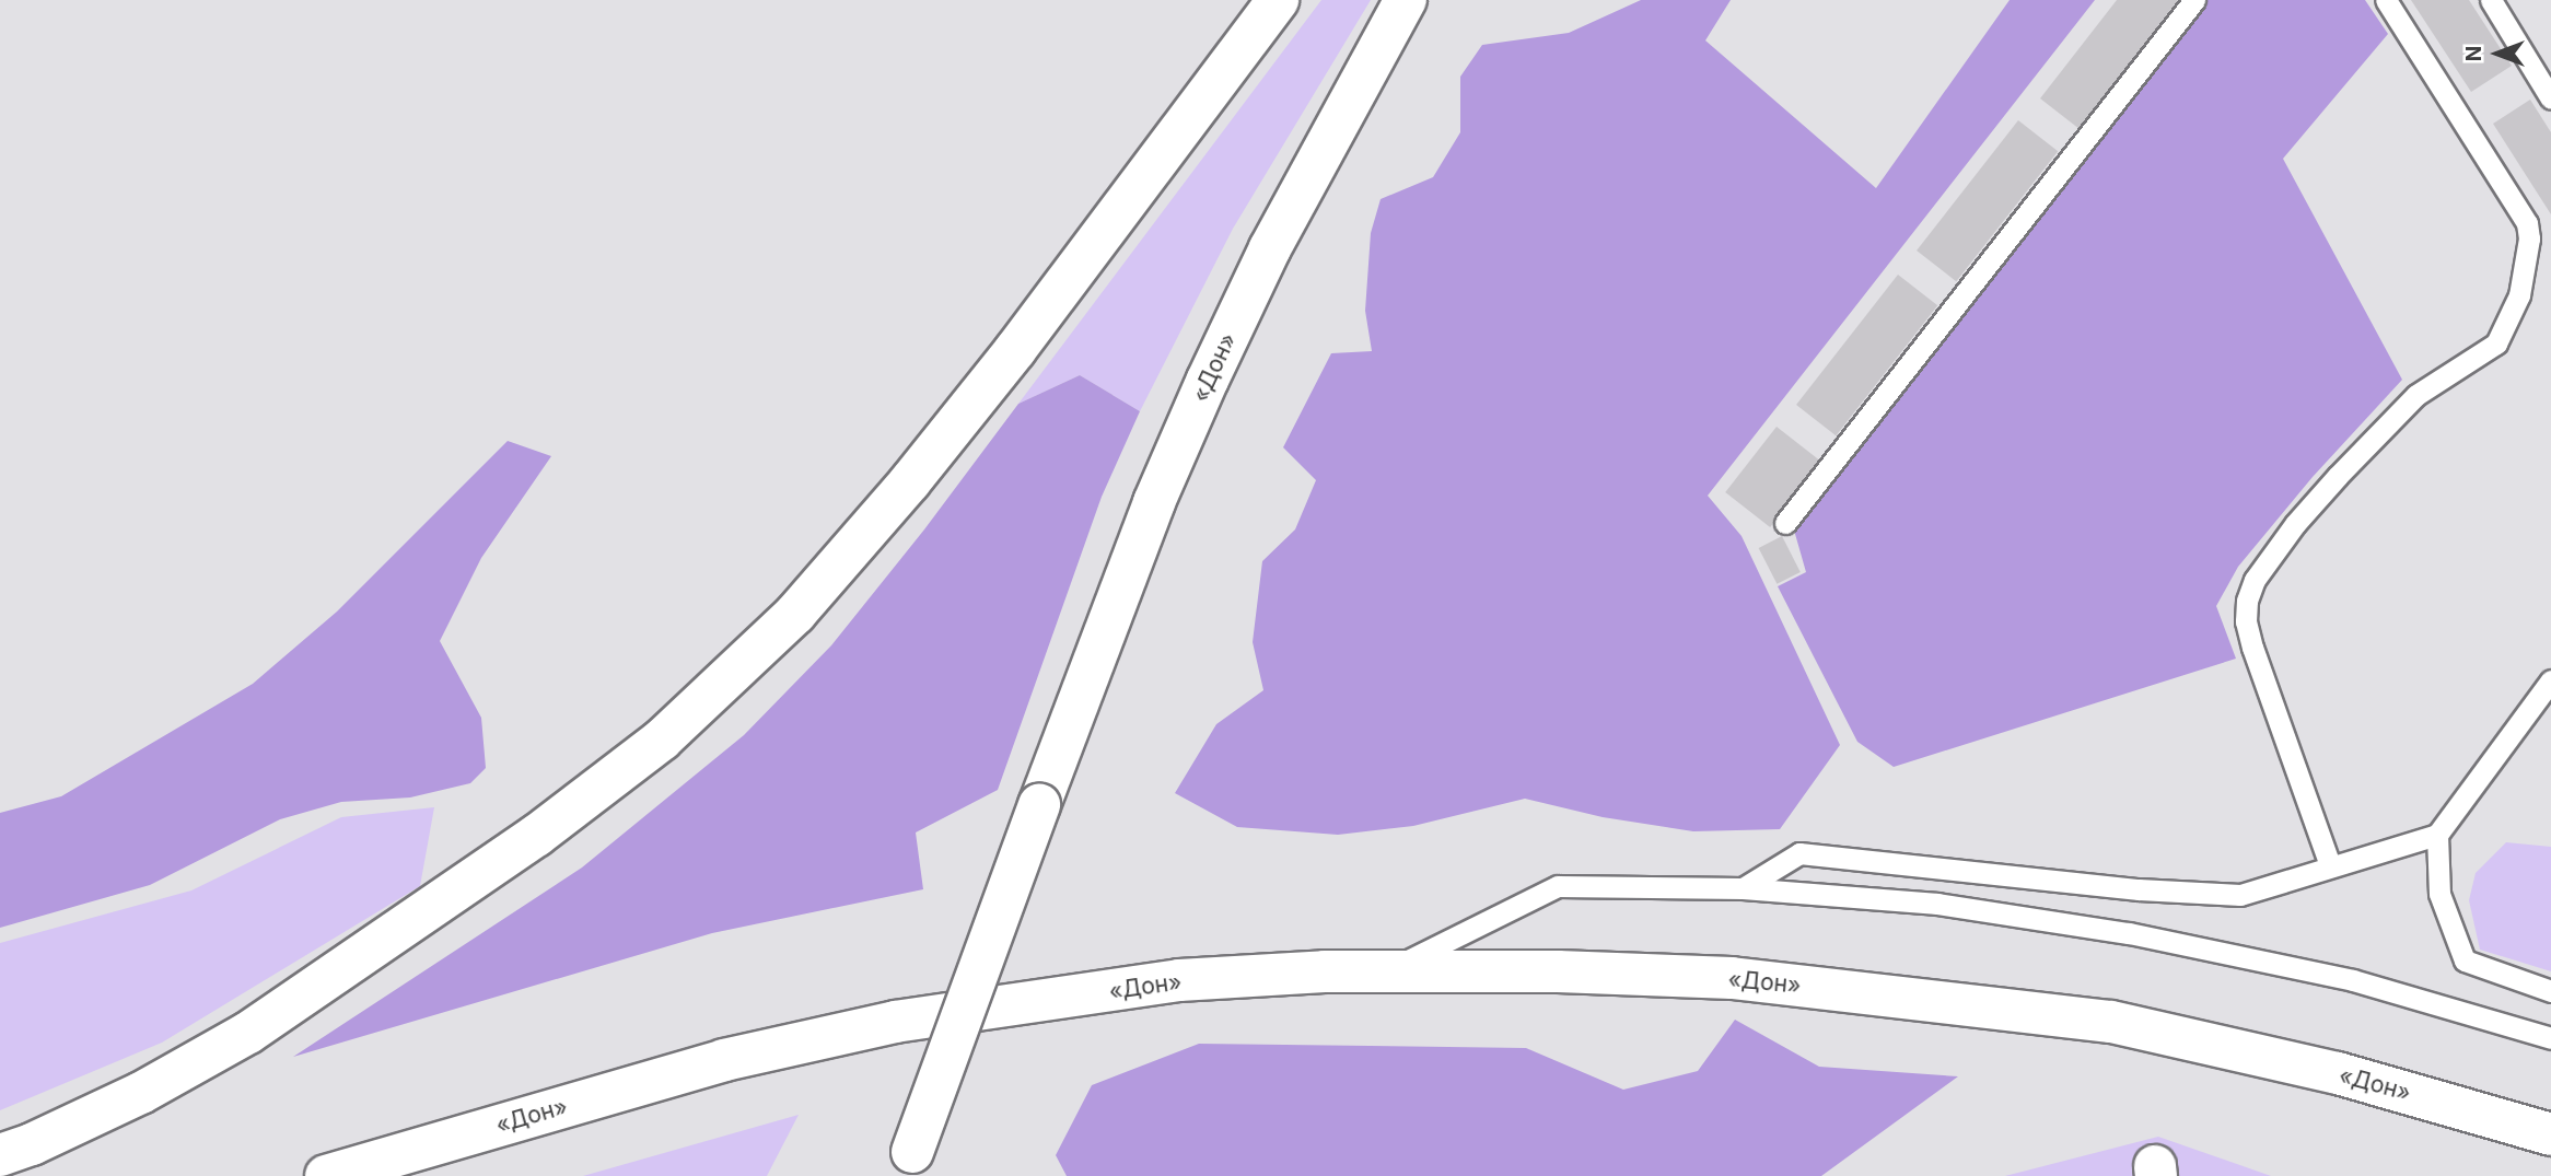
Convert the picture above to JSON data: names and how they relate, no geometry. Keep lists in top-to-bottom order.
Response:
{
  "streets": {
    "highway": ["«Дон»"]
  },
  "north": "left"
}
